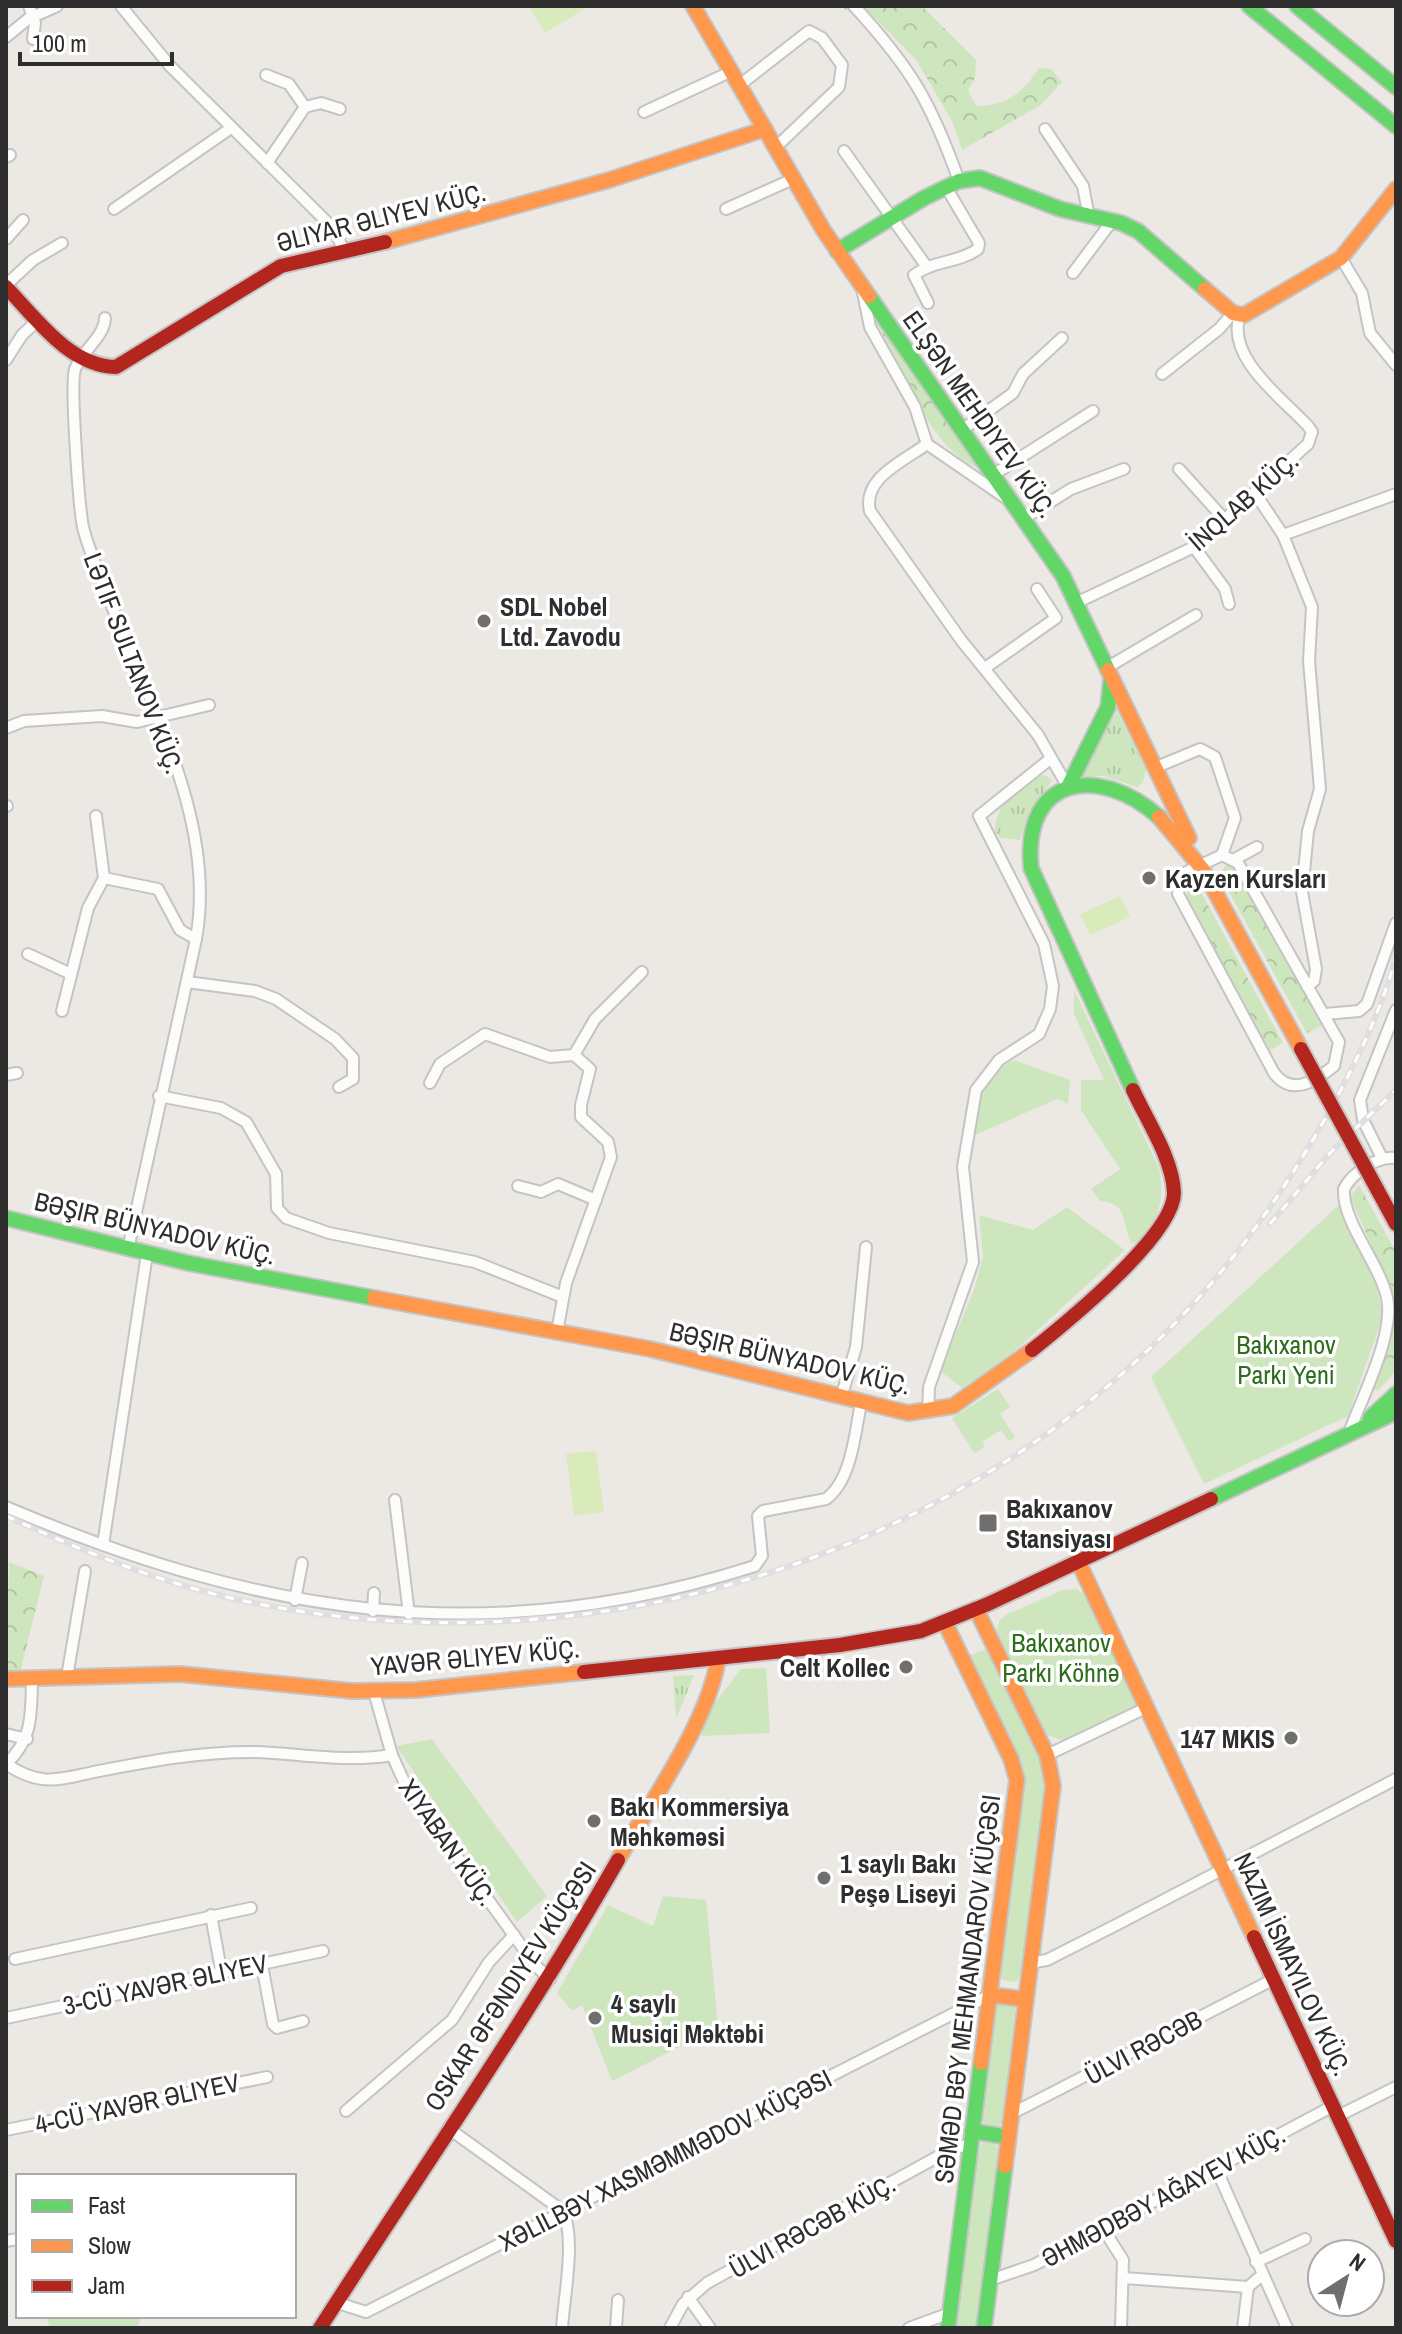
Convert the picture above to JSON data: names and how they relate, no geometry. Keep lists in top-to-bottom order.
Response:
{
  "streets": {
    "main road": [
      "ƏLIYAR ƏLIYEV KÜÇ.",
      "ELŞƏN MEHDIYEV KÜÇ.",
      "BƏŞIR BÜNYADOV KÜÇ.",
      "YAVƏR ƏLIYEV KÜÇ.",
      "OSKAR ƏFƏNDIYEV KÜÇƏSI",
      "SƏMƏD BƏY MEHMANDAROV KÜÇƏSI"
    ],
    "street": [
      "İNQLAB KÜÇ.",
      "LƏTIF SULTANOV KÜÇ.",
      "XIYABAN KÜÇ.",
      "3-CÜ YAVƏR ƏLIYEV",
      "ÜLVI RƏCƏB",
      "4-CÜ YAVƏR ƏLIYEV",
      "XƏLILBƏY XASMƏMMƏDOV KÜÇƏSI",
      "ƏHMƏDBƏY AĞAYEV KÜÇ.",
      "ÜLVI RƏCƏB KÜÇ."
    ]
  },
  "crossings": [
    ["ƏLIYAR ƏLIYEV KÜÇ.", "ELŞƏN MEHDIYEV KÜÇ."],
    ["ƏLIYAR ƏLIYEV KÜÇ.", "LƏTIF SULTANOV KÜÇ."],
    ["ELŞƏN MEHDIYEV KÜÇ.", "İNQLAB KÜÇ."],
    ["LƏTIF SULTANOV KÜÇ.", "BƏŞIR BÜNYADOV KÜÇ."],
    ["YAVƏR ƏLIYEV KÜÇ.", "XIYABAN KÜÇ."],
    ["YAVƏR ƏLIYEV KÜÇ.", "OSKAR ƏFƏNDIYEV KÜÇƏSI"],
    ["YAVƏR ƏLIYEV KÜÇ.", "SƏMƏD BƏY MEHMANDAROV KÜÇƏSI"],
    ["XIYABAN KÜÇ.", "OSKAR ƏFƏNDIYEV KÜÇƏSI"],
    ["OSKAR ƏFƏNDIYEV KÜÇƏSI", "XƏLILBƏY XASMƏMMƏDOV KÜÇƏSI"],
    ["SƏMƏD BƏY MEHMANDAROV KÜÇƏSI", "XƏLILBƏY XASMƏMMƏDOV KÜÇƏSI"],
    ["SƏMƏD BƏY MEHMANDAROV KÜÇƏSI", "ÜLVI RƏCƏB KÜÇ."]
  ],
  "parks": ["Bakıxanov Parkı Yeni", "Bakıxanov Parkı Köhnə"],
  "places": {
    "other": [
      "SDL Nobel Ltd. Zavodu",
      "Kayzen Kursları",
      "Celt Kollec",
      "147 MKIS",
      "Bakı Kommersiya Məhkəməsi",
      "1 saylı Bakı Peşə Liseyi",
      "4 saylı Musiqi Məktəbi"
    ],
    "transit": ["Bakıxanov Stansiyası"]
  },
  "legend": ["Fast", "Slow", "Jam"],
  "scale_bar": "100 m",
  "north": "top right"
}
